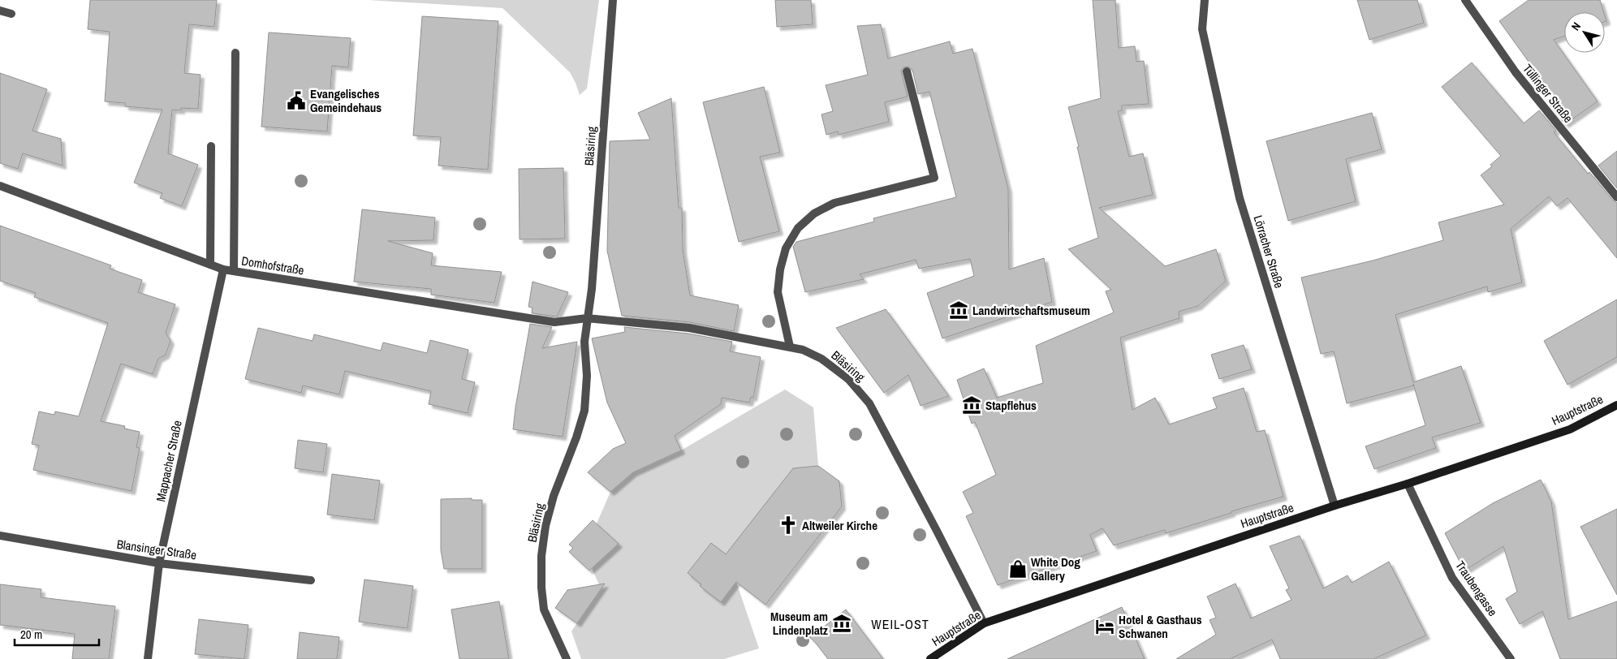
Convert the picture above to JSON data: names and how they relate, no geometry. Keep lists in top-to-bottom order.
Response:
{
  "streets": {
    "street": [
      "Tüllinger Straße",
      "Bläsiring",
      "Lörracher Straße",
      "Domhofstraße",
      "Hauptstraße",
      "Mappacher Straße",
      "Blansinger Straße",
      "Traubengasse"
    ]
  },
  "crossings": [
    ["Bläsiring", "Domhofstraße"],
    ["Bläsiring", "Hauptstraße"],
    ["Lörracher Straße", "Hauptstraße"],
    ["Domhofstraße", "Mappacher Straße"],
    ["Hauptstraße", "Traubengasse"],
    ["Mappacher Straße", "Blansinger Straße"]
  ],
  "districts": ["WEIL-OST"],
  "places": {
    "public building": ["Evangelisches Gemeindehaus"],
    "museum": ["Landwirtschaftsmuseum", "Stapflehus", "Museum am Lindenplatz"],
    "church": ["Altweiler Kirche"],
    "shop": ["White Dog Gallery"],
    "hotel": ["Hotel & Gasthaus Schwanen"]
  },
  "scale_bar": "20 m",
  "north": "top left"
}
